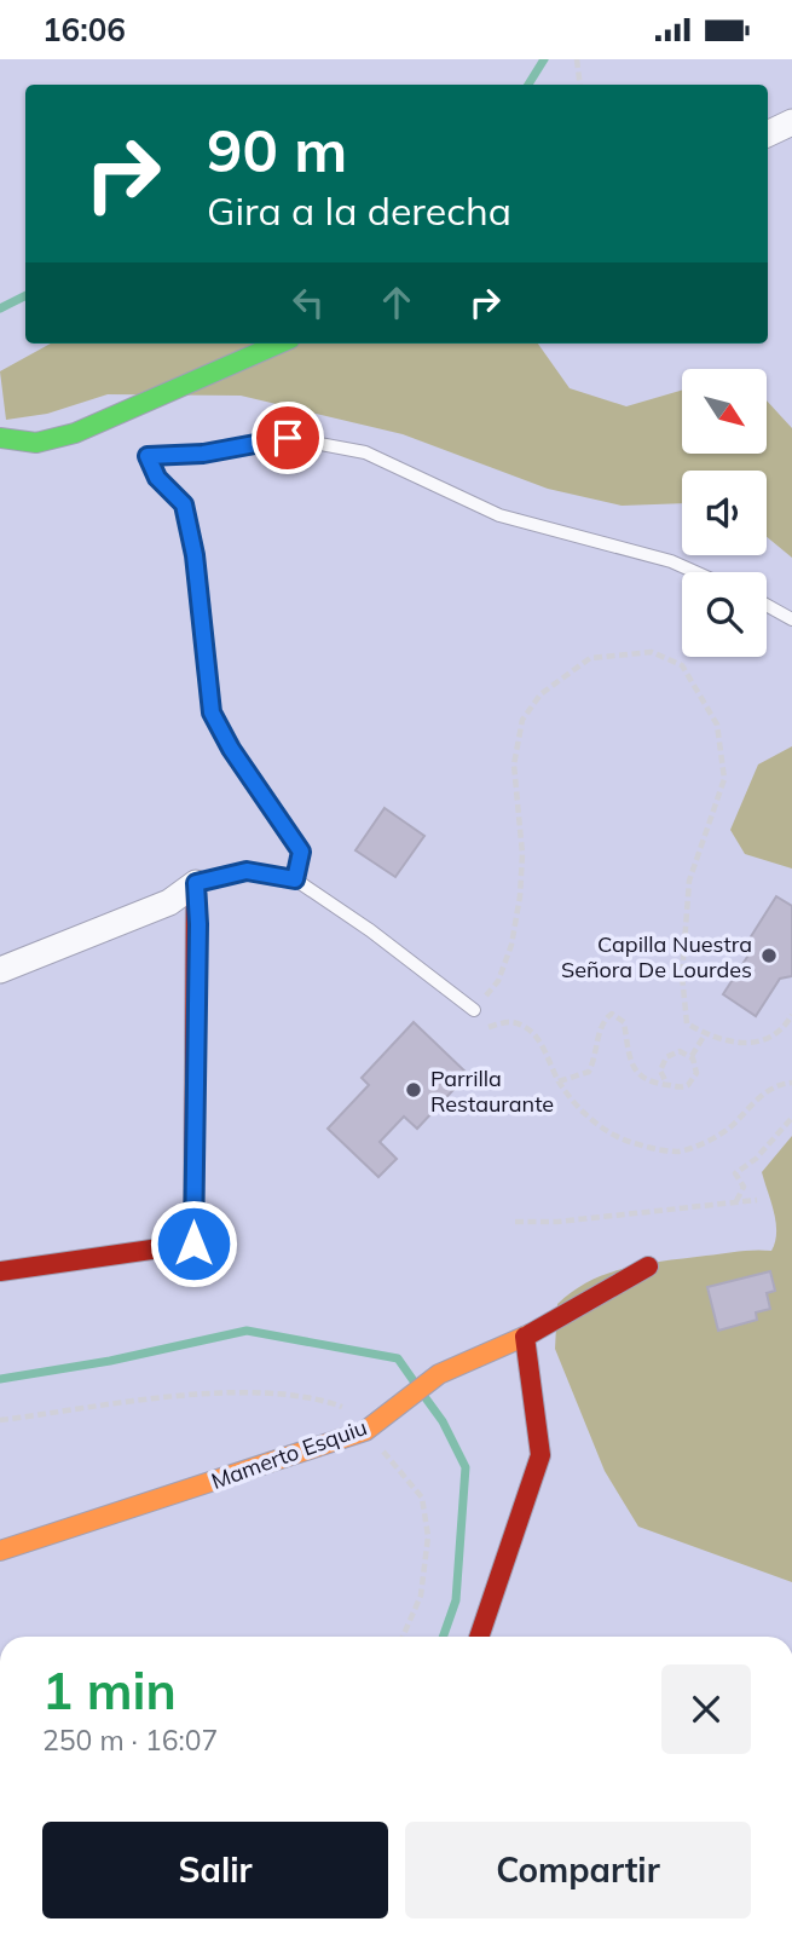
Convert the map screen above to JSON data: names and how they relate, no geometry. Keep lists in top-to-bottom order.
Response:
{
  "streets": {
    "street": ["Mamerto Esquiu"]
  },
  "places": ["Capilla Nuestra Señora De Lourdes", "Parrilla Restaurante"],
  "north": "bottom right",
  "page": {
    "status": "16:06",
    "turn": ["90 m", "Gira a la derecha"],
    "heading": ["1 min", "250 m · 16:07"],
    "buttons": ["Salir", "Compartir"]
  }
}
